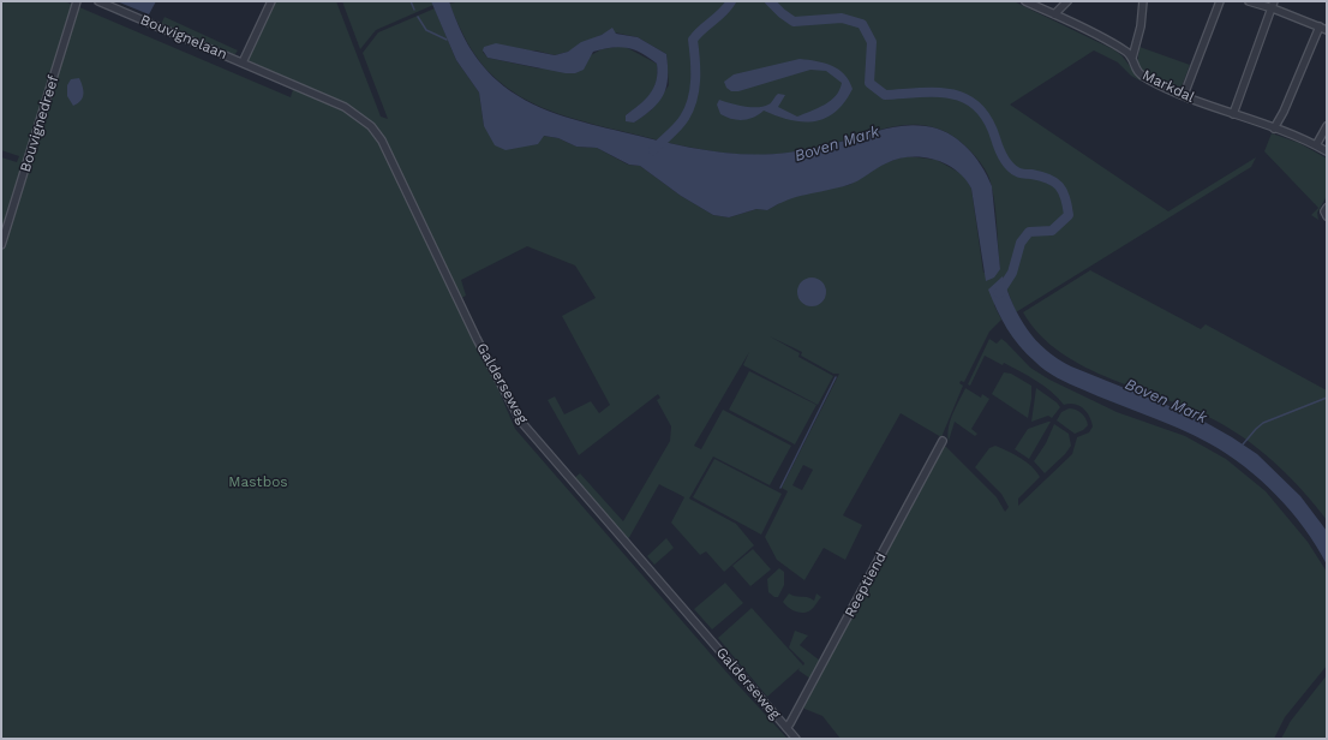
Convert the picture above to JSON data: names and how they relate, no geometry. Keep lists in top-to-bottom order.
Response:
{
  "streets": {
    "street": [
      "Bouvignelaan",
      "Markdal",
      "Bouvignedreef",
      "Galderseweg",
      "Reeptiend"
    ]
  },
  "crossings": [
    ["Bouvignelaan", "Galderseweg"],
    ["Galderseweg", "Reeptiend"]
  ],
  "water": ["Boven Mark"],
  "parks": ["Mastbos"]
}
